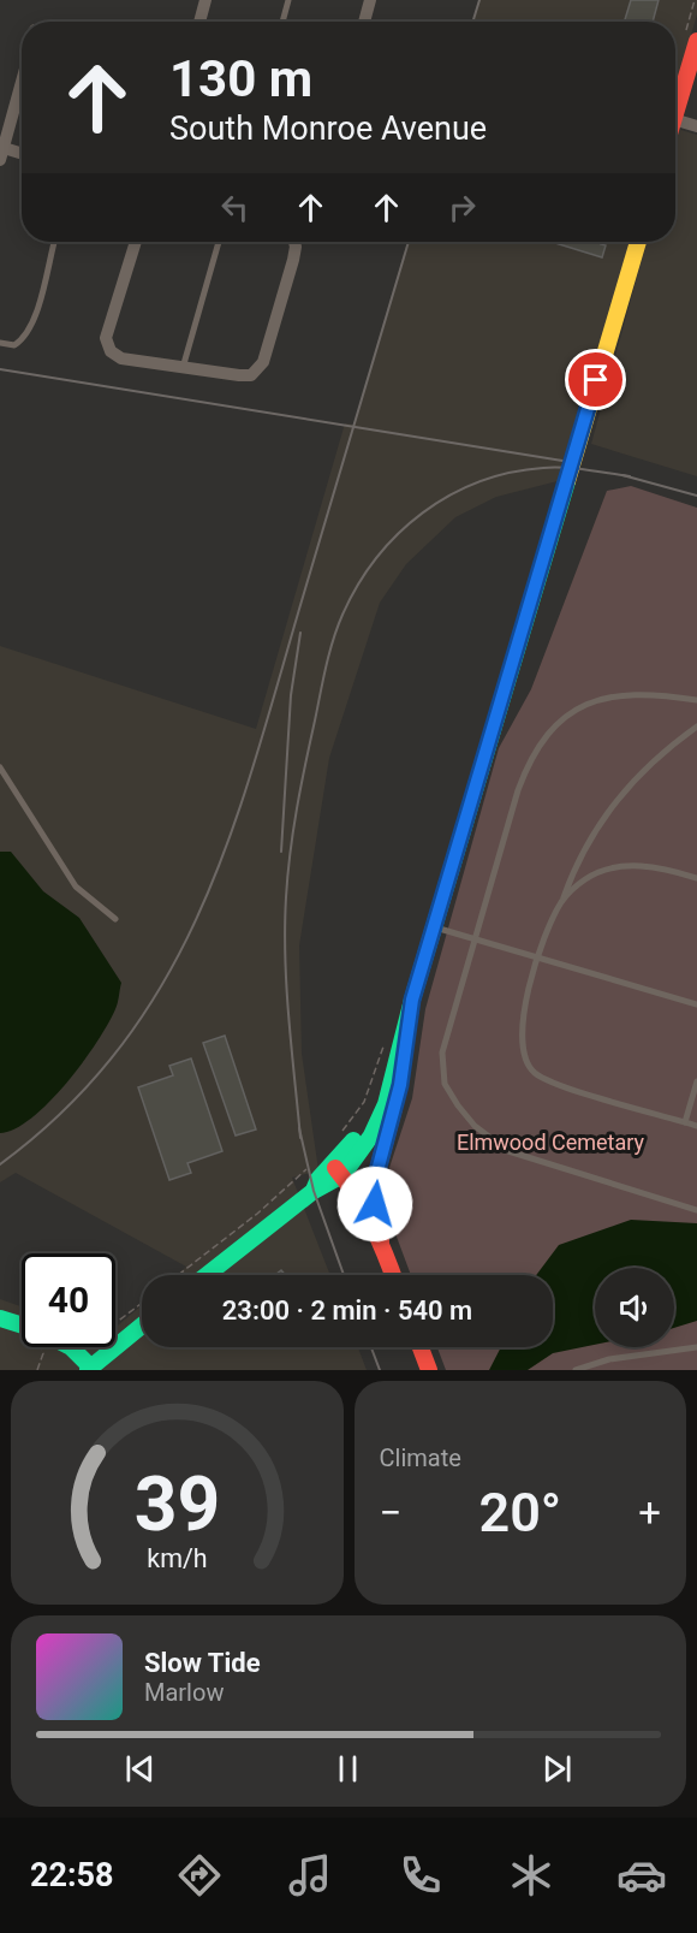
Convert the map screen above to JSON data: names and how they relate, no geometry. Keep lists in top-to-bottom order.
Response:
{
  "parks": ["Elmwood Cemetary"],
  "page": {
    "turn": ["130 m", "South Monroe Avenue"],
    "limit": "40",
    "trip": "23:00 · 2 min · 540 m",
    "tile": "Climate",
    "heat": ["−", "20°", "+"],
    "song": ["Slow Tide", "Marlow"],
    "tabs": "22:58",
    "gauge": ["39", "km/h"]
  }
}
